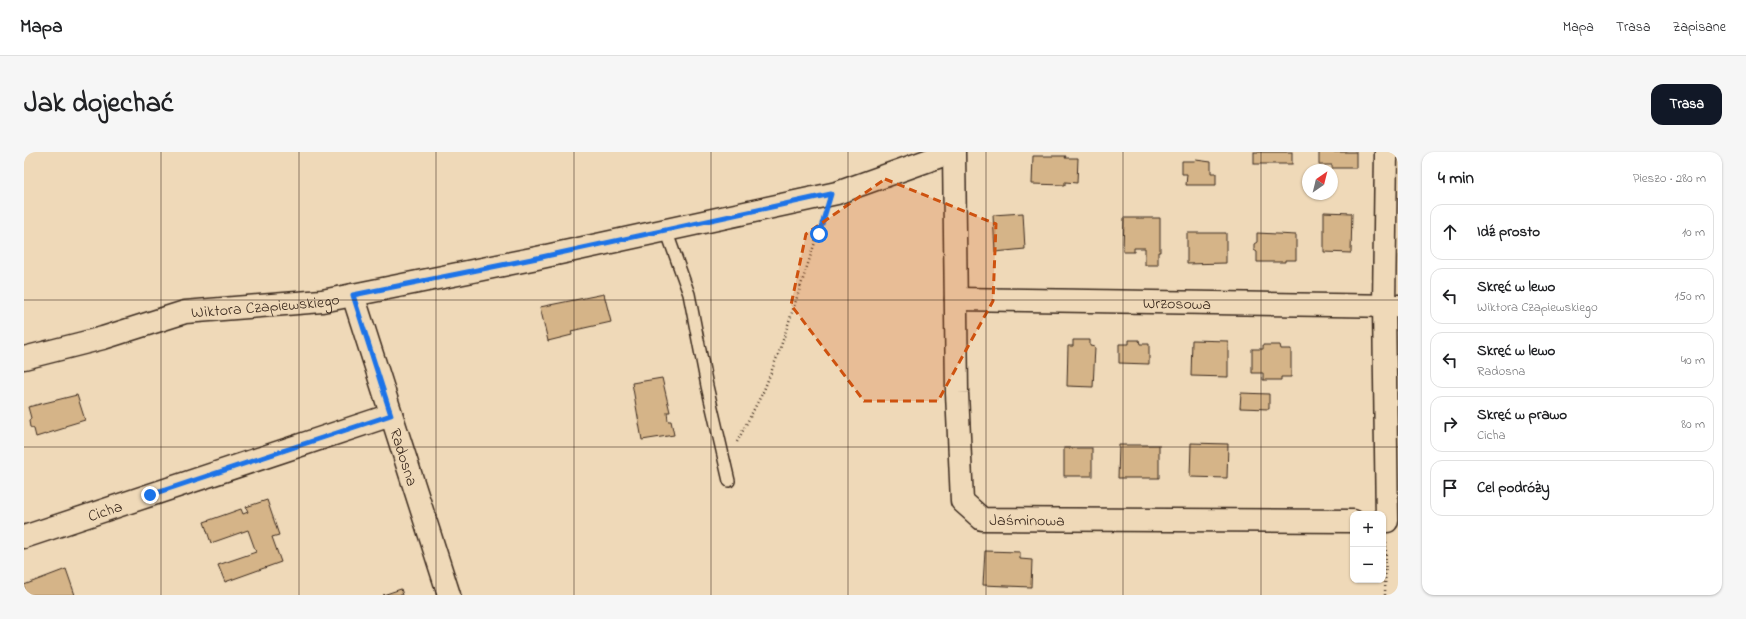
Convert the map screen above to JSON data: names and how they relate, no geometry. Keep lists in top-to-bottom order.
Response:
{
  "streets": {
    "street": [
      "Wrzosowa",
      "Wiktora Czapiewskiego",
      "Radosna",
      "Cicha",
      "Jaśminowa"
    ]
  },
  "crossings": [
    ["Wrzosowa", "Jaśminowa"],
    ["Wiktora Czapiewskiego", "Radosna"],
    ["Wiktora Czapiewskiego", "Jaśminowa"],
    ["Radosna", "Cicha"]
  ],
  "north": "top right",
  "page": {
    "header": "Mapa",
    "nav": ["Mapa", "Trasa", "Zapisane"],
    "title": "Jak dojechać",
    "buttons": "Trasa",
    "heading": ["4 min", "Pieszo · 280 m"],
    "list": [
      ["Idź prosto", "10 m"],
      ["Skręć w lewo", "Wiktora Czapiewskiego", "150 m"],
      ["Skręć w lewo", "Radosna", "40 m"],
      ["Skręć w prawo", "Cicha", "80 m"],
      "Cel podróży"
    ],
    "map_buttons": ["+", "−"]
  }
}
